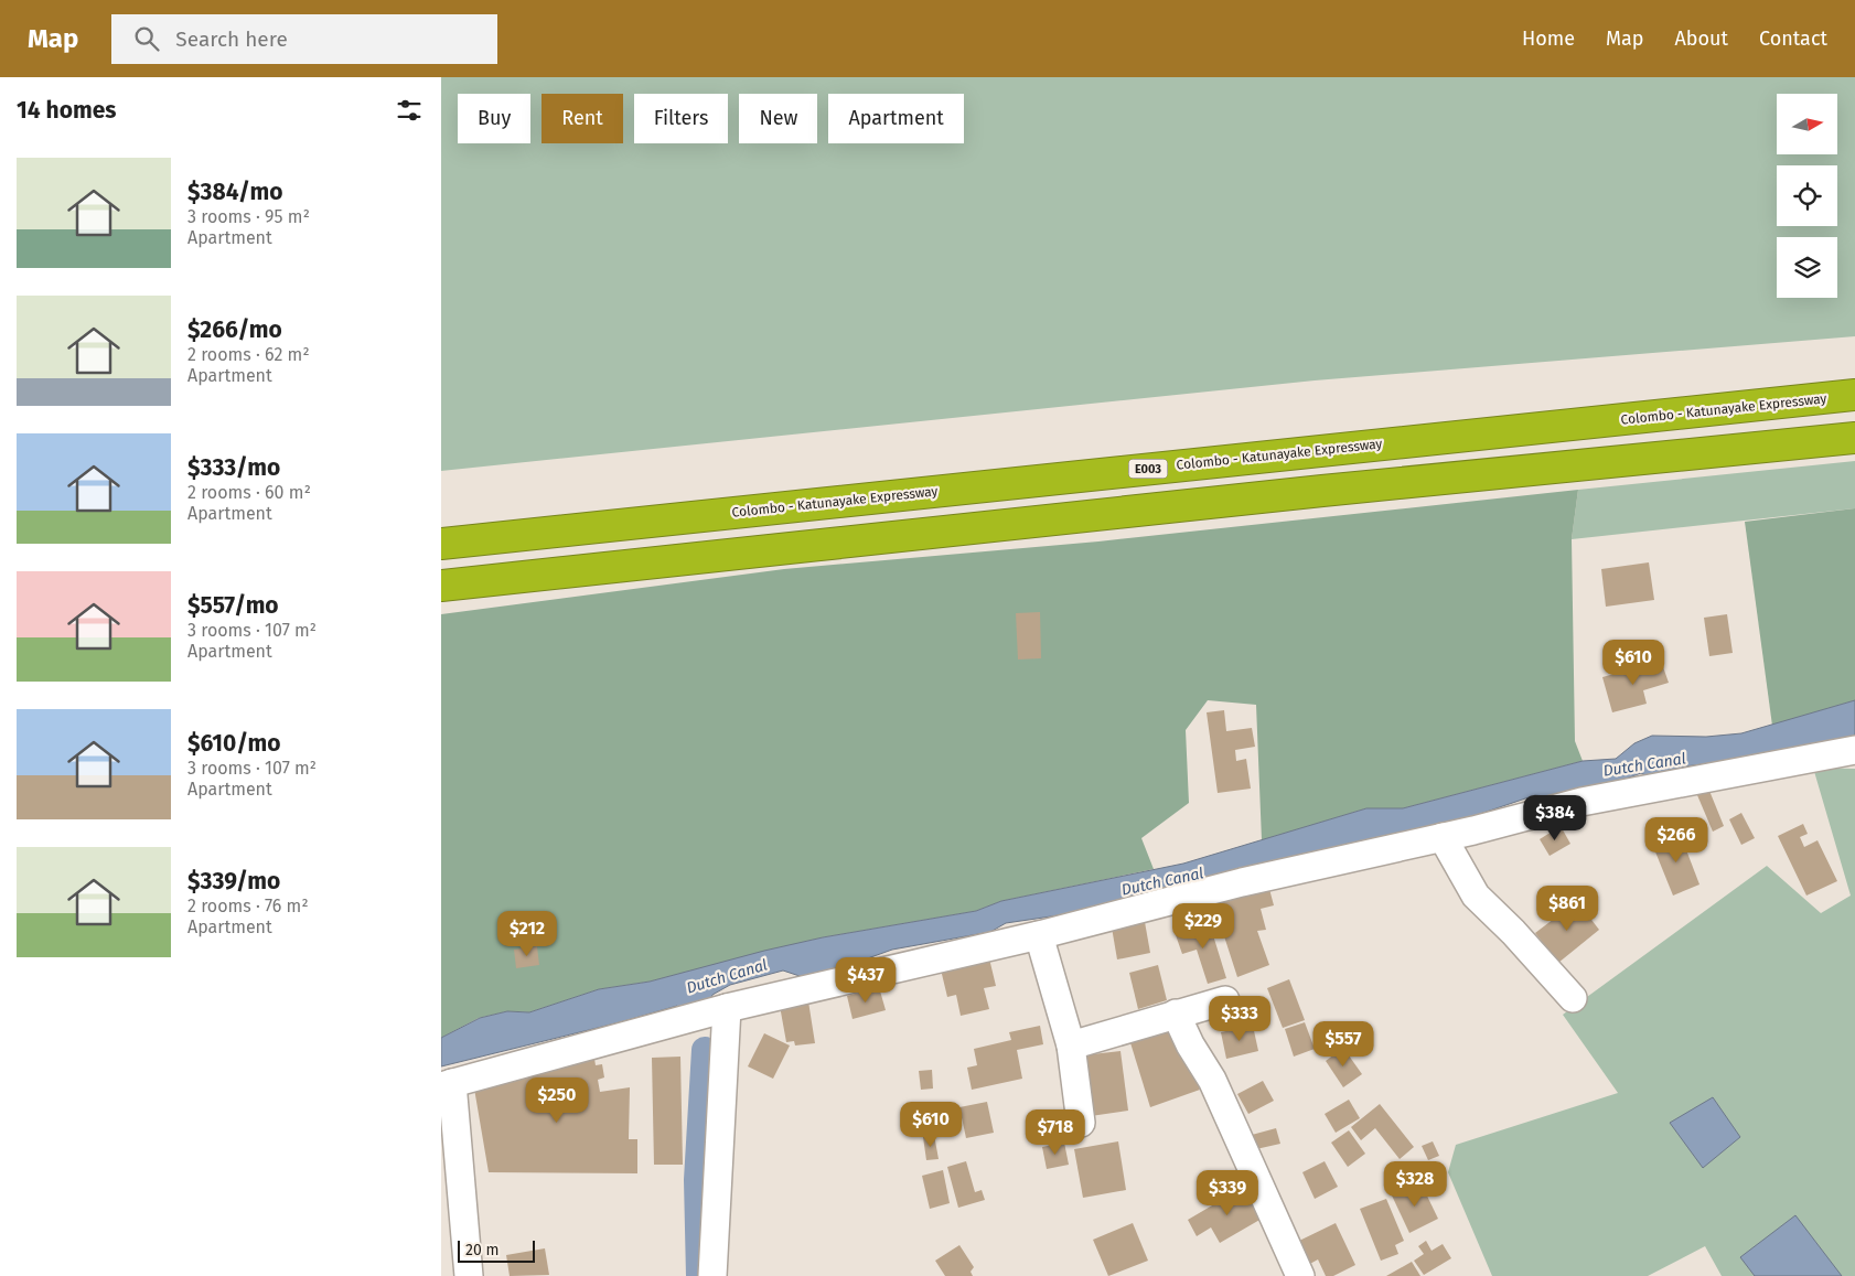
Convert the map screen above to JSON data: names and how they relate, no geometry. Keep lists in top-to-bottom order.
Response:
{
  "streets": {
    "highway": ["Colombo - Katunayake Expressway", "E003"]
  },
  "water": ["Dutch Canal"],
  "scale_bar": "20 m",
  "north": "right",
  "page": {
    "header": "Map",
    "search": "Search here",
    "nav": [
      "Home",
      "Map",
      "About",
      "Contact"
    ],
    "heading": "14 homes",
    "chip": [
      "Buy",
      "Rent",
      "Filters",
      "New",
      "Apartment"
    ],
    "list": [
      {
        "name": "$384/mo",
        "note": "3 rooms · 95 m² · Apartment"
      },
      {
        "name": "$266/mo",
        "note": "2 rooms · 62 m² · Apartment"
      },
      {
        "name": "$333/mo",
        "note": "2 rooms · 60 m² · Apartment"
      },
      {
        "name": "$557/mo",
        "note": "3 rooms · 107 m² · Apartment"
      },
      {
        "name": "$610/mo",
        "note": "3 rooms · 107 m² · Apartment"
      },
      {
        "name": "$339/mo",
        "note": "2 rooms · 76 m² · Apartment"
      }
    ],
    "price": [
      "$610",
      "$384",
      "$266",
      "$861",
      "$229",
      "$212",
      "$437",
      "$333",
      "$557",
      "$250",
      "$610",
      "$718",
      "$328",
      "$339"
    ],
    "scale": "20 m"
  }
}
